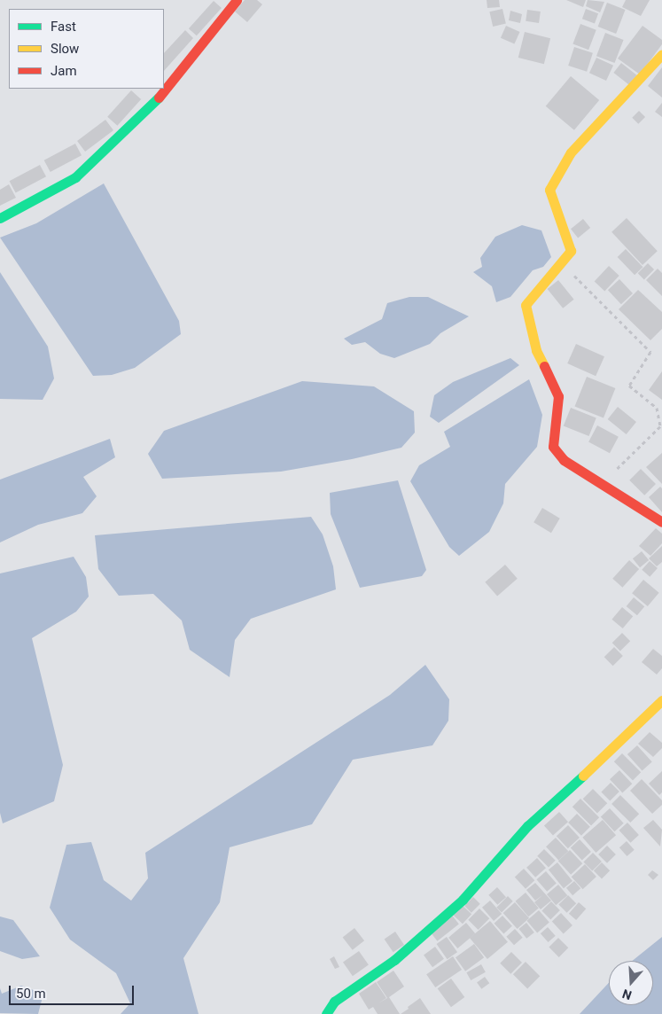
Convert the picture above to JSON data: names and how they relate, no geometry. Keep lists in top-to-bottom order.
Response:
{
  "legend": ["Fast", "Slow", "Jam"],
  "scale_bar": "50 m",
  "north": "bottom"
}
